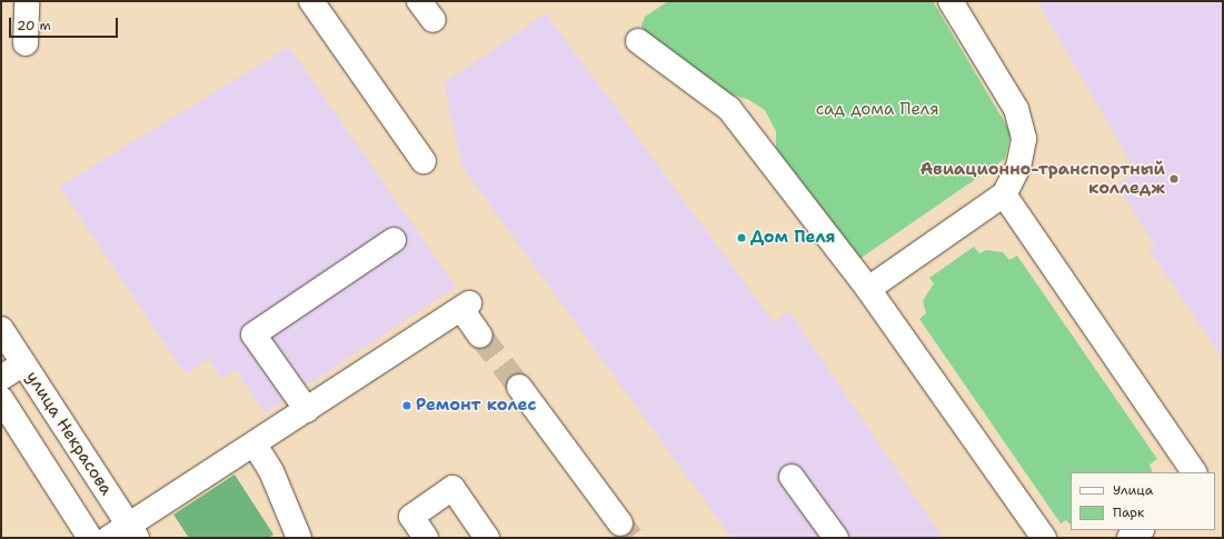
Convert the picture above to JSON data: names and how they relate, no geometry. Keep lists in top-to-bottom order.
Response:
{
  "streets": {
    "street": ["улица Некрасова"]
  },
  "parks": ["сад дома Пеля"],
  "places": ["Авиационно-транспортный колледж", "Дом Пеля", "Ремонт колес"],
  "legend": ["Улица", "Парк"],
  "scale_bar": "20 m"
}
